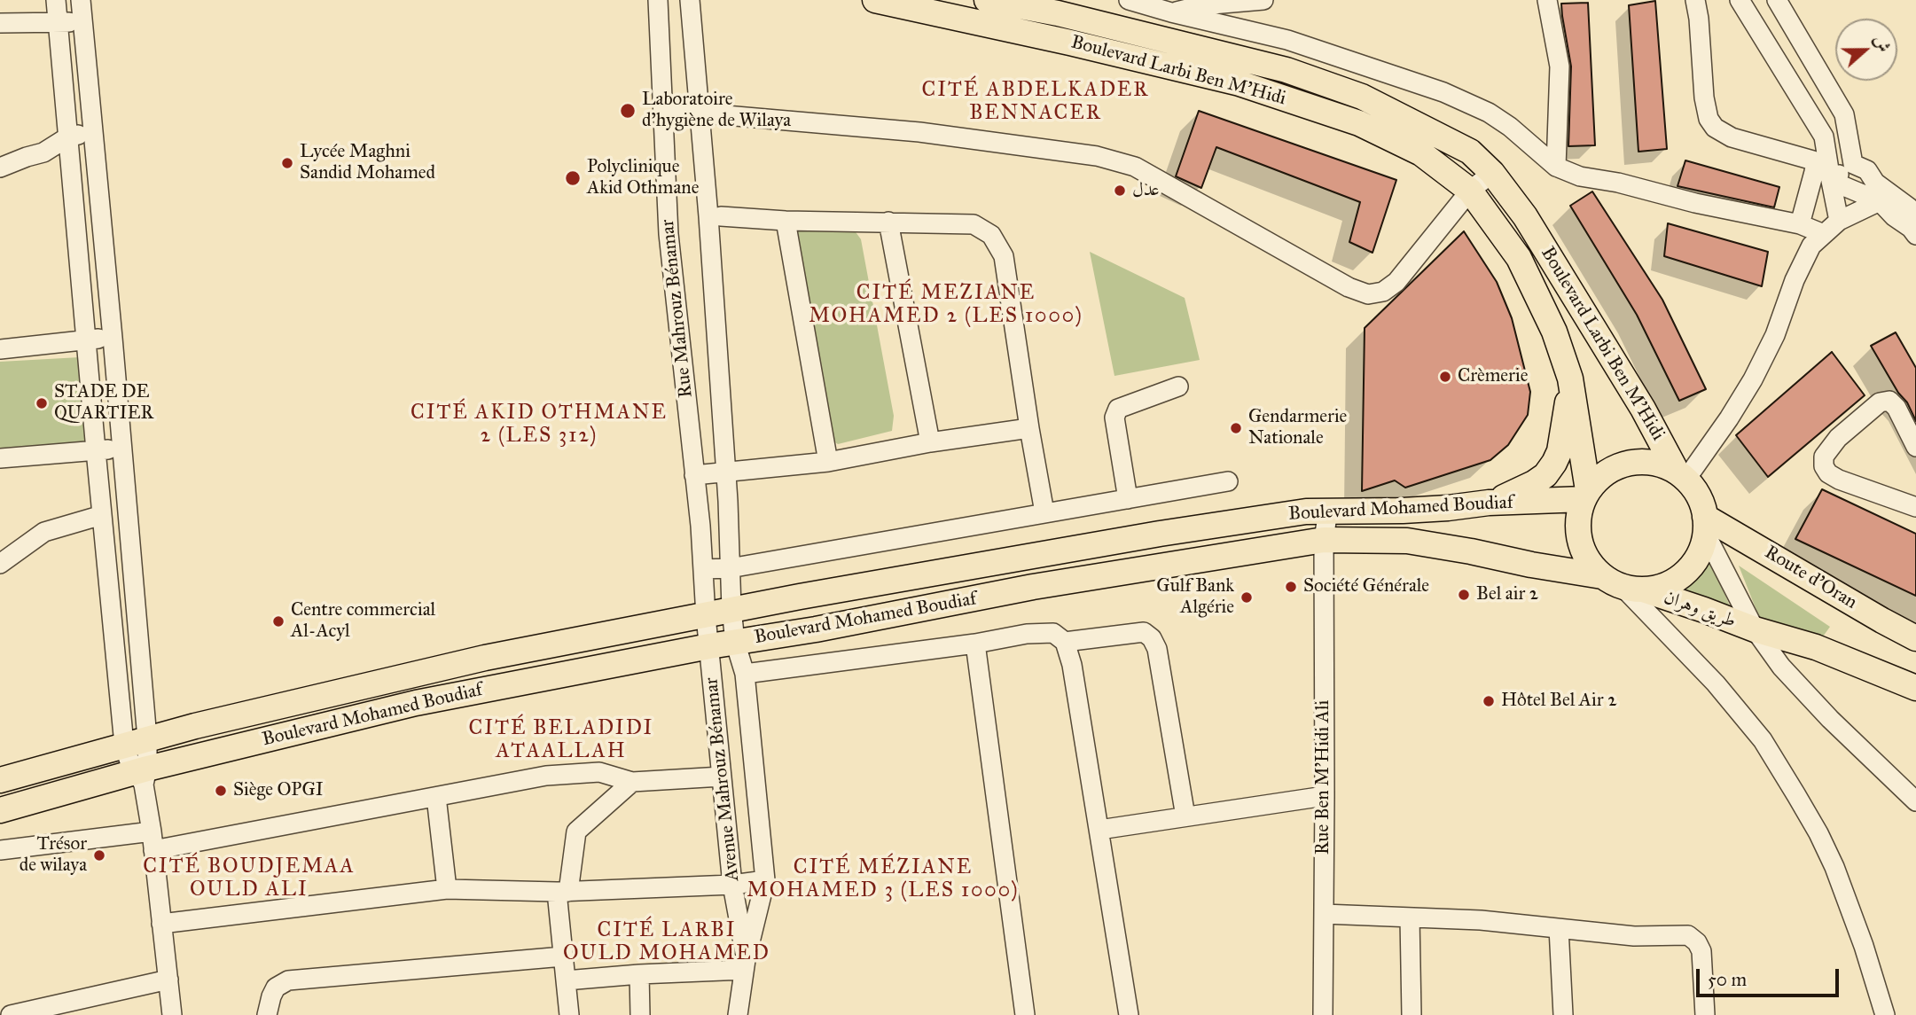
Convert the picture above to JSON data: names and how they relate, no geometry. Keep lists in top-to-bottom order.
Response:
{
  "streets": {
    "main road": [
      "Boulevard Larbi Ben M'Hidi",
      "Boulevard Mohamed Boudiaf",
      "Route d'Oran",
      "طريق وهران"
    ],
    "street": ["Rue Mahrouz Bénamar", "Rue Ben M'Hidi Ali", "Avenue Mahrouz Bénamar"]
  },
  "crossings": [
    ["Boulevard Larbi Ben M'Hidi", "Boulevard Mohamed Boudiaf"],
    ["Boulevard Larbi Ben M'Hidi", "Route d'Oran"],
    ["Boulevard Larbi Ben M'Hidi", "طريق وهران"],
    ["Rue Mahrouz Bénamar", "Boulevard Mohamed Boudiaf"],
    ["Rue Mahrouz Bénamar", "Avenue Mahrouz Bénamar"],
    ["Boulevard Mohamed Boudiaf", "Route d'Oran"],
    ["Boulevard Mohamed Boudiaf", "طريق وهران"],
    ["Boulevard Mohamed Boudiaf", "Rue Ben M'Hidi Ali"],
    ["Boulevard Mohamed Boudiaf", "Avenue Mahrouz Bénamar"],
    ["Route d'Oran", "طريق وهران"]
  ],
  "districts": [
    "CITÉ ABDELKADER BENNACER",
    "CITÉ MEZIANE MOHAMED 2 (LES 1000)",
    "CITÉ AKID OTHMANE 2 (LES 312)",
    "CITÉ BELADIDI ATAALLAH",
    "CITÉ BOUDJEMAA OULD ALI",
    "CITÉ MÉZIANE MOHAMED 3 (LES 1000)",
    "CITÉ LARBI OULD MOHAMED"
  ],
  "places": [
    "Laboratoire d'hygiène de Wilaya",
    "Lycée Maghni Sandid Mohamed",
    "Polyclinique Akid Othmane",
    "عدل",
    "Crèmerie",
    "STADE DE QUARTIER",
    "Gendarmerie Nationale",
    "Société Générale",
    "Bel air 2",
    "Gulf Bank Algérie",
    "Centre commercial Al-Acyl",
    "Hôtel Bel Air 2",
    "Siège OPGI",
    "Trésor de wilaya"
  ],
  "scale_bar": "50 m",
  "north": "right"
}
